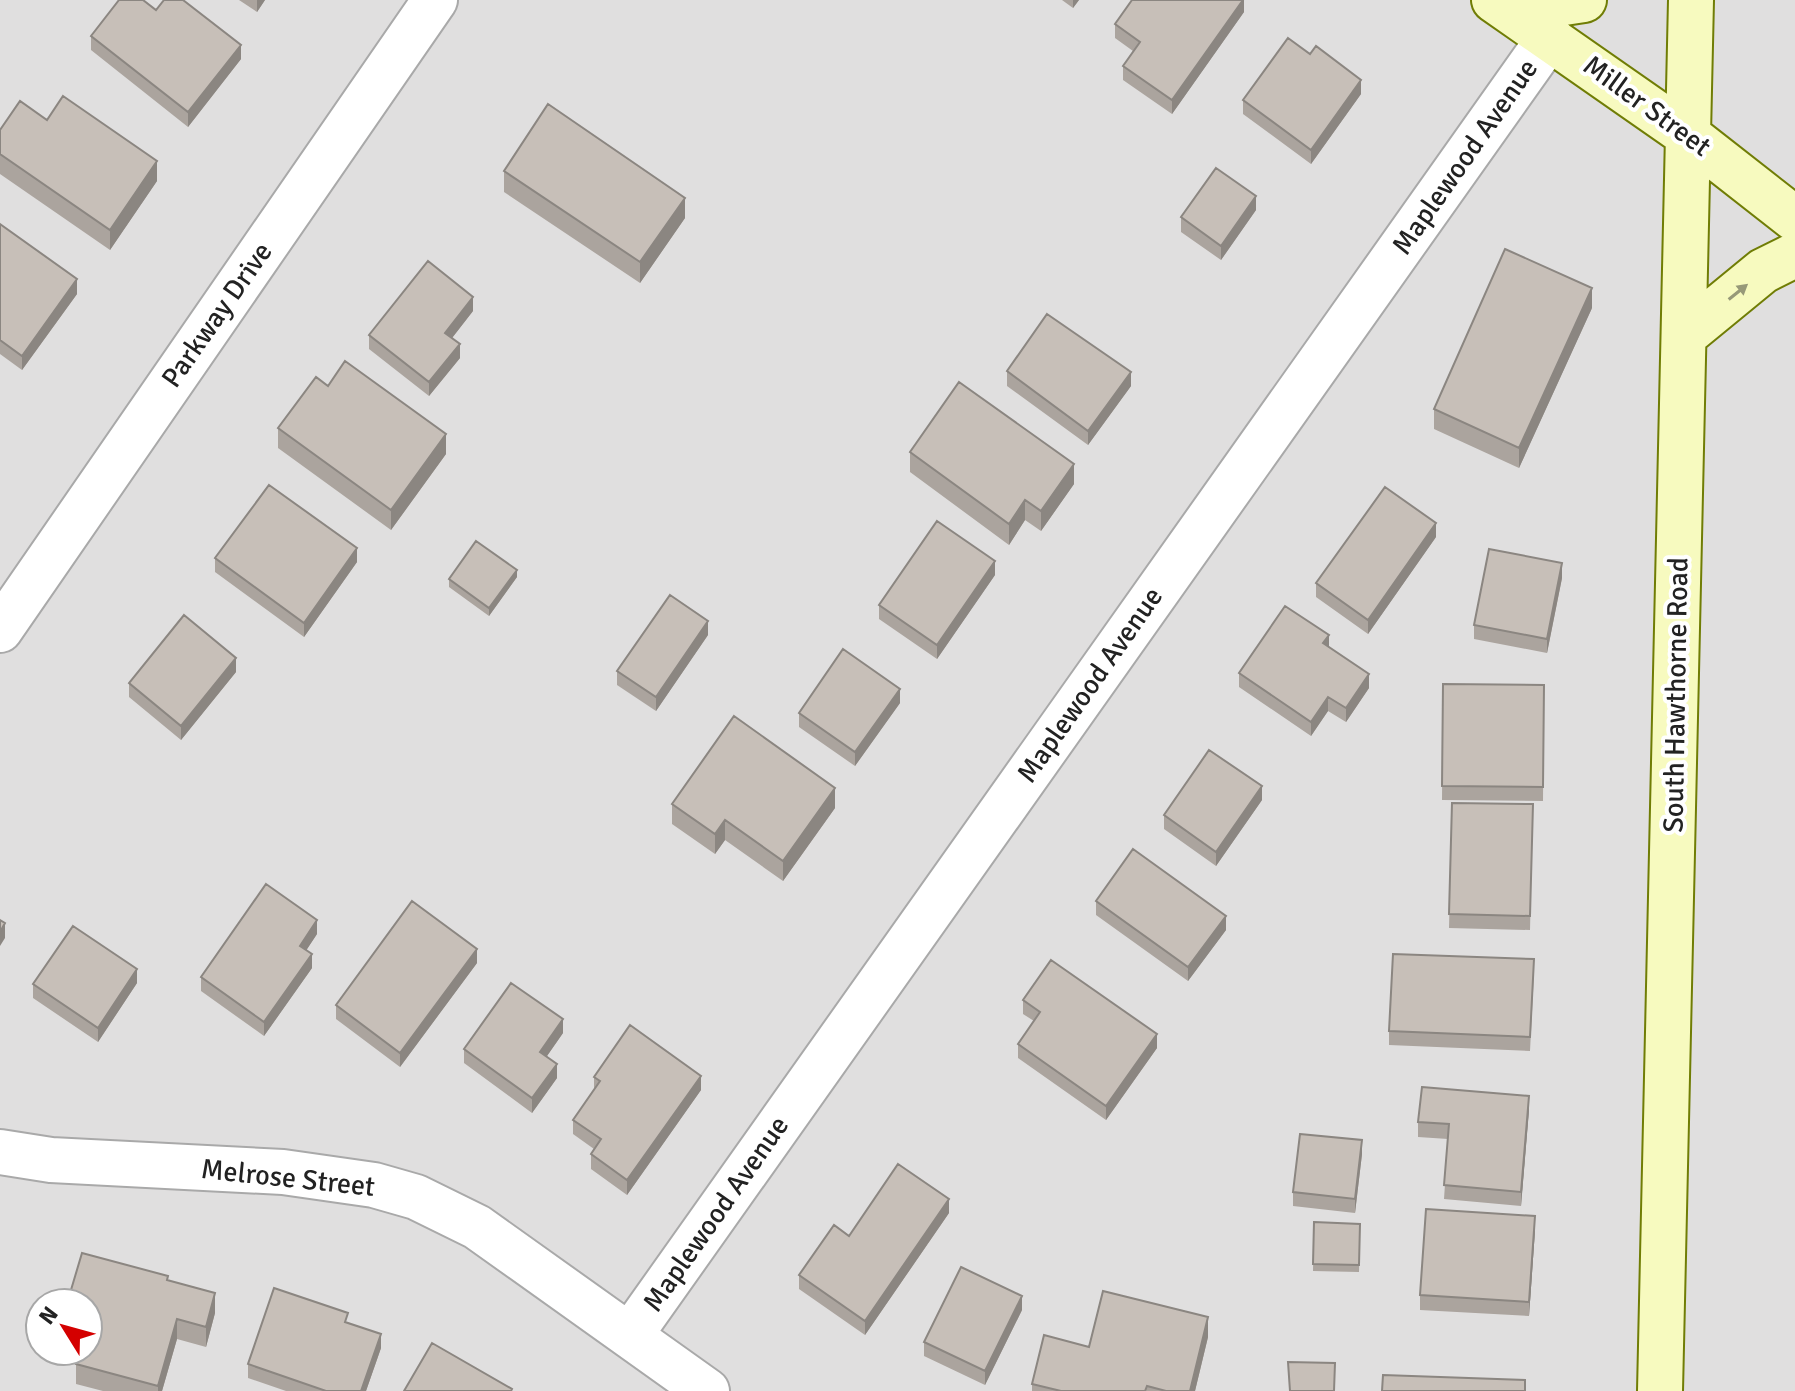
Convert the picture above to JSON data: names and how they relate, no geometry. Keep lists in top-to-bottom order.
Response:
{
  "streets": {
    "main road": ["Miller Street", "South Hawthorne Road"],
    "street": ["Maplewood Avenue", "Parkway Drive", "Melrose Street"]
  },
  "crossings": [
    ["Miller Street", "Maplewood Avenue"],
    ["Miller Street", "South Hawthorne Road"],
    ["Maplewood Avenue", "Melrose Street"]
  ],
  "north": "top left"
}
